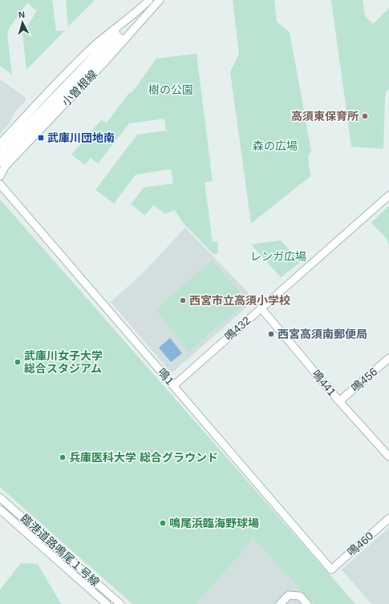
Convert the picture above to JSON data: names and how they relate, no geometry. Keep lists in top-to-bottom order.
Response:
{
  "streets": {
    "street": [
      "小曽根線",
      "鳴432",
      "鳴1",
      "鳴456",
      "鳴441",
      "鳴460",
      "臨港道路鳴尾１号線"
    ]
  },
  "crossings": [
    ["鳴432", "鳴1"],
    ["鳴432", "鳴441"],
    ["鳴1", "鳴460"],
    ["鳴456", "鳴441"]
  ],
  "parks": ["樹の公園", "森の広場", "レンガ広場"],
  "places": {
    "other": [
      "高須東保育所",
      "西宮市立高須小学校",
      "西宮高須南郵便局",
      "武庫川女子大学 総合スタジアム",
      "兵庫医科大学 総合グラウンド",
      "鳴尾浜臨海野球場"
    ],
    "transit": ["武庫川団地南"]
  },
  "north": "top"
}
